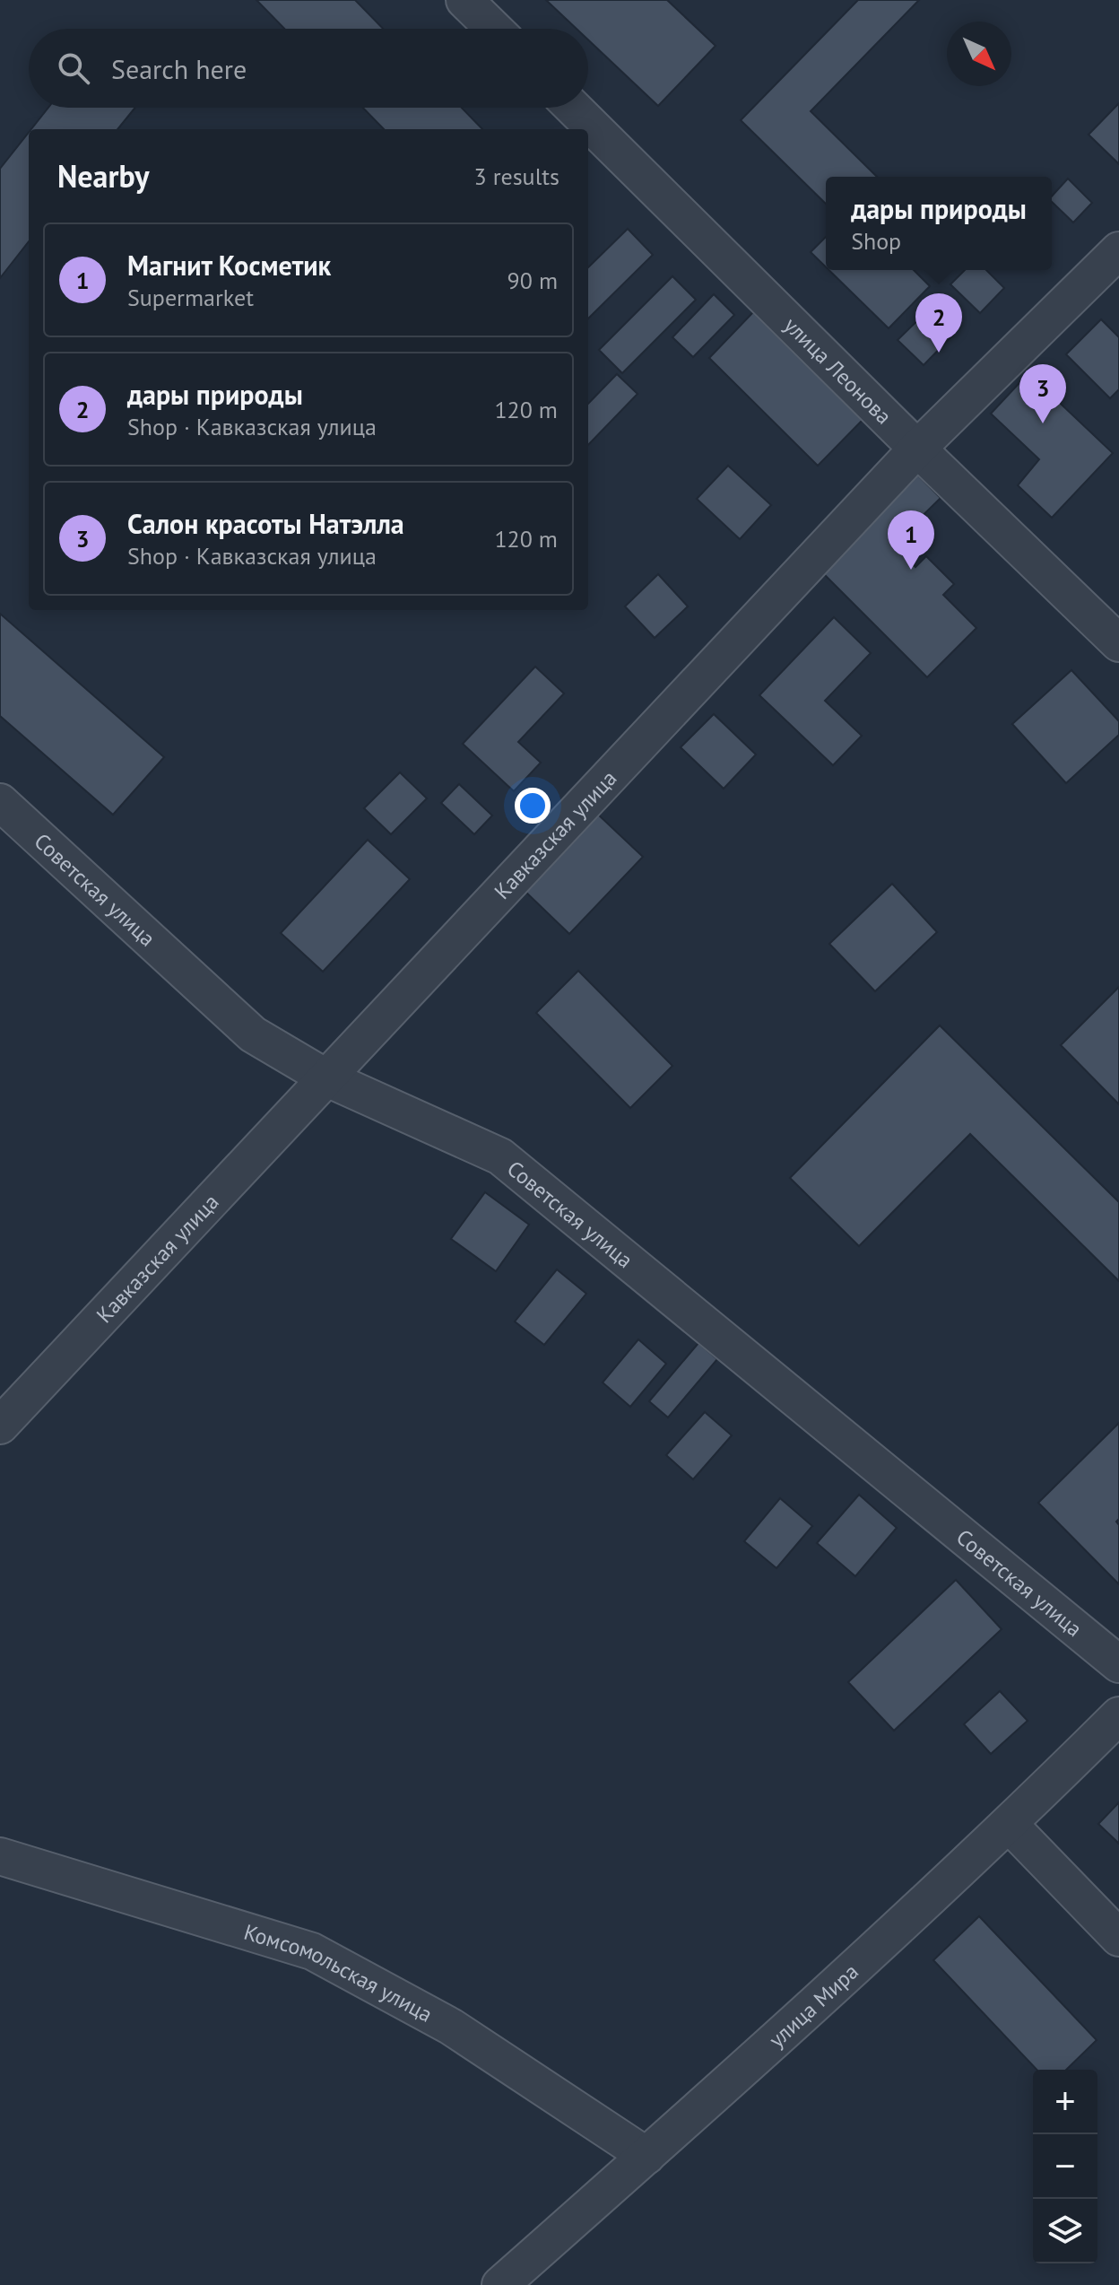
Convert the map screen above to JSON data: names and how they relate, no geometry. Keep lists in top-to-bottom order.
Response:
{
  "streets": {
    "street": [
      "улица Леонова",
      "Кавказская улица",
      "Советская улица",
      "Комсомольская улица",
      "улица Мира"
    ]
  },
  "crossings": [
    ["улица Леонова", "Кавказская улица"],
    ["Кавказская улица", "Советская улица"],
    ["Комсомольская улица", "улица Мира"]
  ],
  "north": "bottom right",
  "page": {
    "search": "Search here",
    "heading": ["Nearby", "3 results"],
    "popup": ["дары природы", "Shop"],
    "list": [
      {
        "mark": "1",
        "name": "Магнит Косметик",
        "note": "Supermarket",
        "value": "90 m"
      },
      {
        "mark": "2",
        "name": "дары природы",
        "note": "Shop · Кавказская улица",
        "value": "120 m"
      },
      {
        "mark": "3",
        "name": "Салон красоты Натэлла",
        "note": "Shop · Кавказская улица",
        "value": "120 m"
      }
    ],
    "pins": ["2", "3", "1"],
    "map_buttons": ["+", "−"]
  }
}
